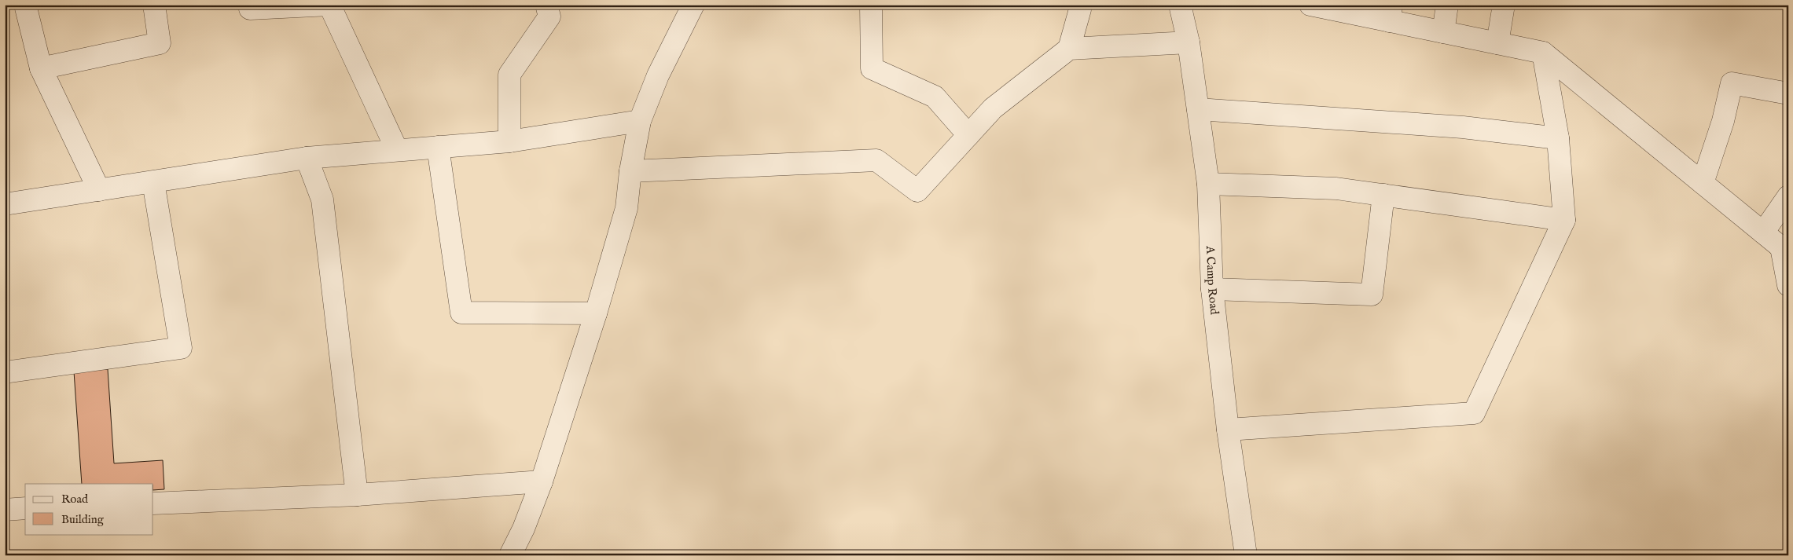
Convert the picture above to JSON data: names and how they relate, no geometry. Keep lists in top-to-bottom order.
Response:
{
  "streets": {
    "street": ["A Camp Road"]
  },
  "legend": ["Road", "Building"]
}
